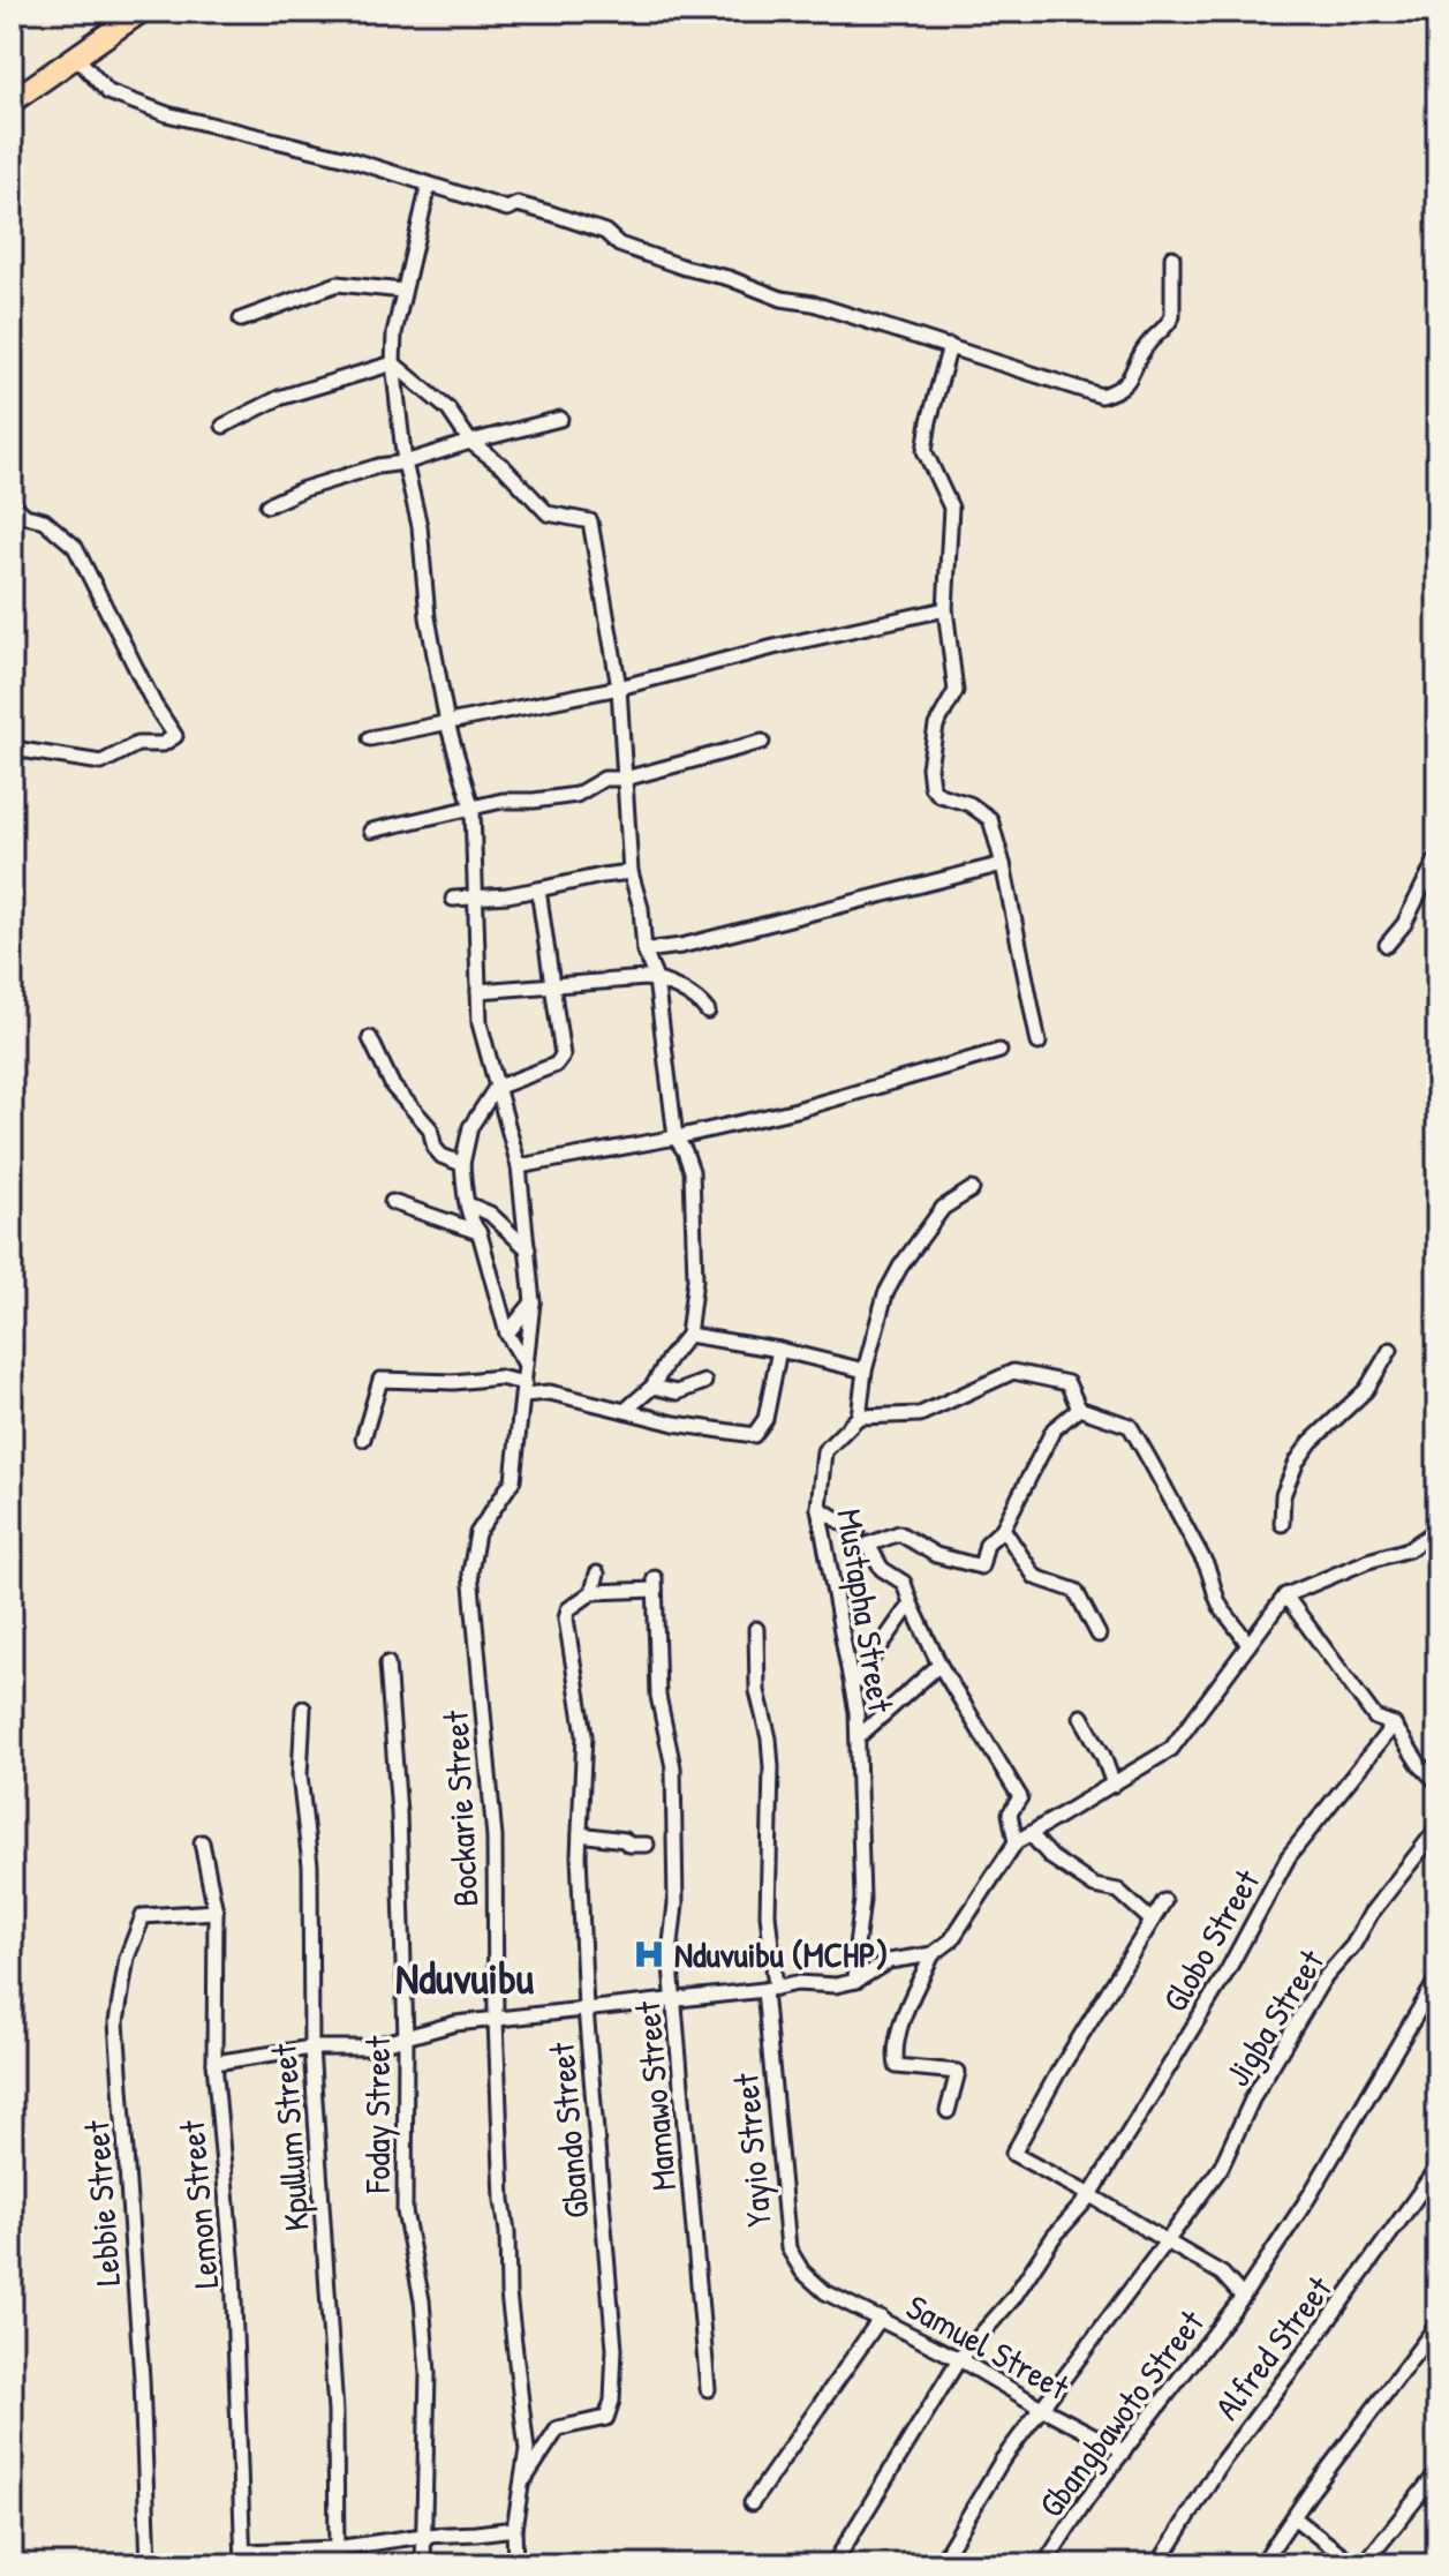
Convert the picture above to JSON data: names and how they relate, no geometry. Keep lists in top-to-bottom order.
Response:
{
  "streets": {
    "street": [
      "Mustapha Street",
      "Bockarie Street",
      "Globo Street",
      "Jigba Street",
      "Mamawo Street",
      "Foday Street",
      "Gbando Street",
      "Kpullum Street",
      "Yayio Street",
      "Lebbie Street",
      "Lemon Street",
      "Samuel Street",
      "Alfred Street",
      "Gbangbawoto Street"
    ]
  },
  "crossings": [
    ["Bockarie Street", "Gbando Street"],
    ["Globo Street", "Samuel Street"],
    ["Jigba Street", "Samuel Street"],
    ["Mamawo Street", "Gbando Street"],
    ["Yayio Street", "Samuel Street"],
    ["Lebbie Street", "Lemon Street"],
    ["Samuel Street", "Gbangbawoto Street"]
  ],
  "districts": ["Nduvuibu"],
  "places": {
    "hospital": ["Nduvuibu (MCHP)"]
  }
}
